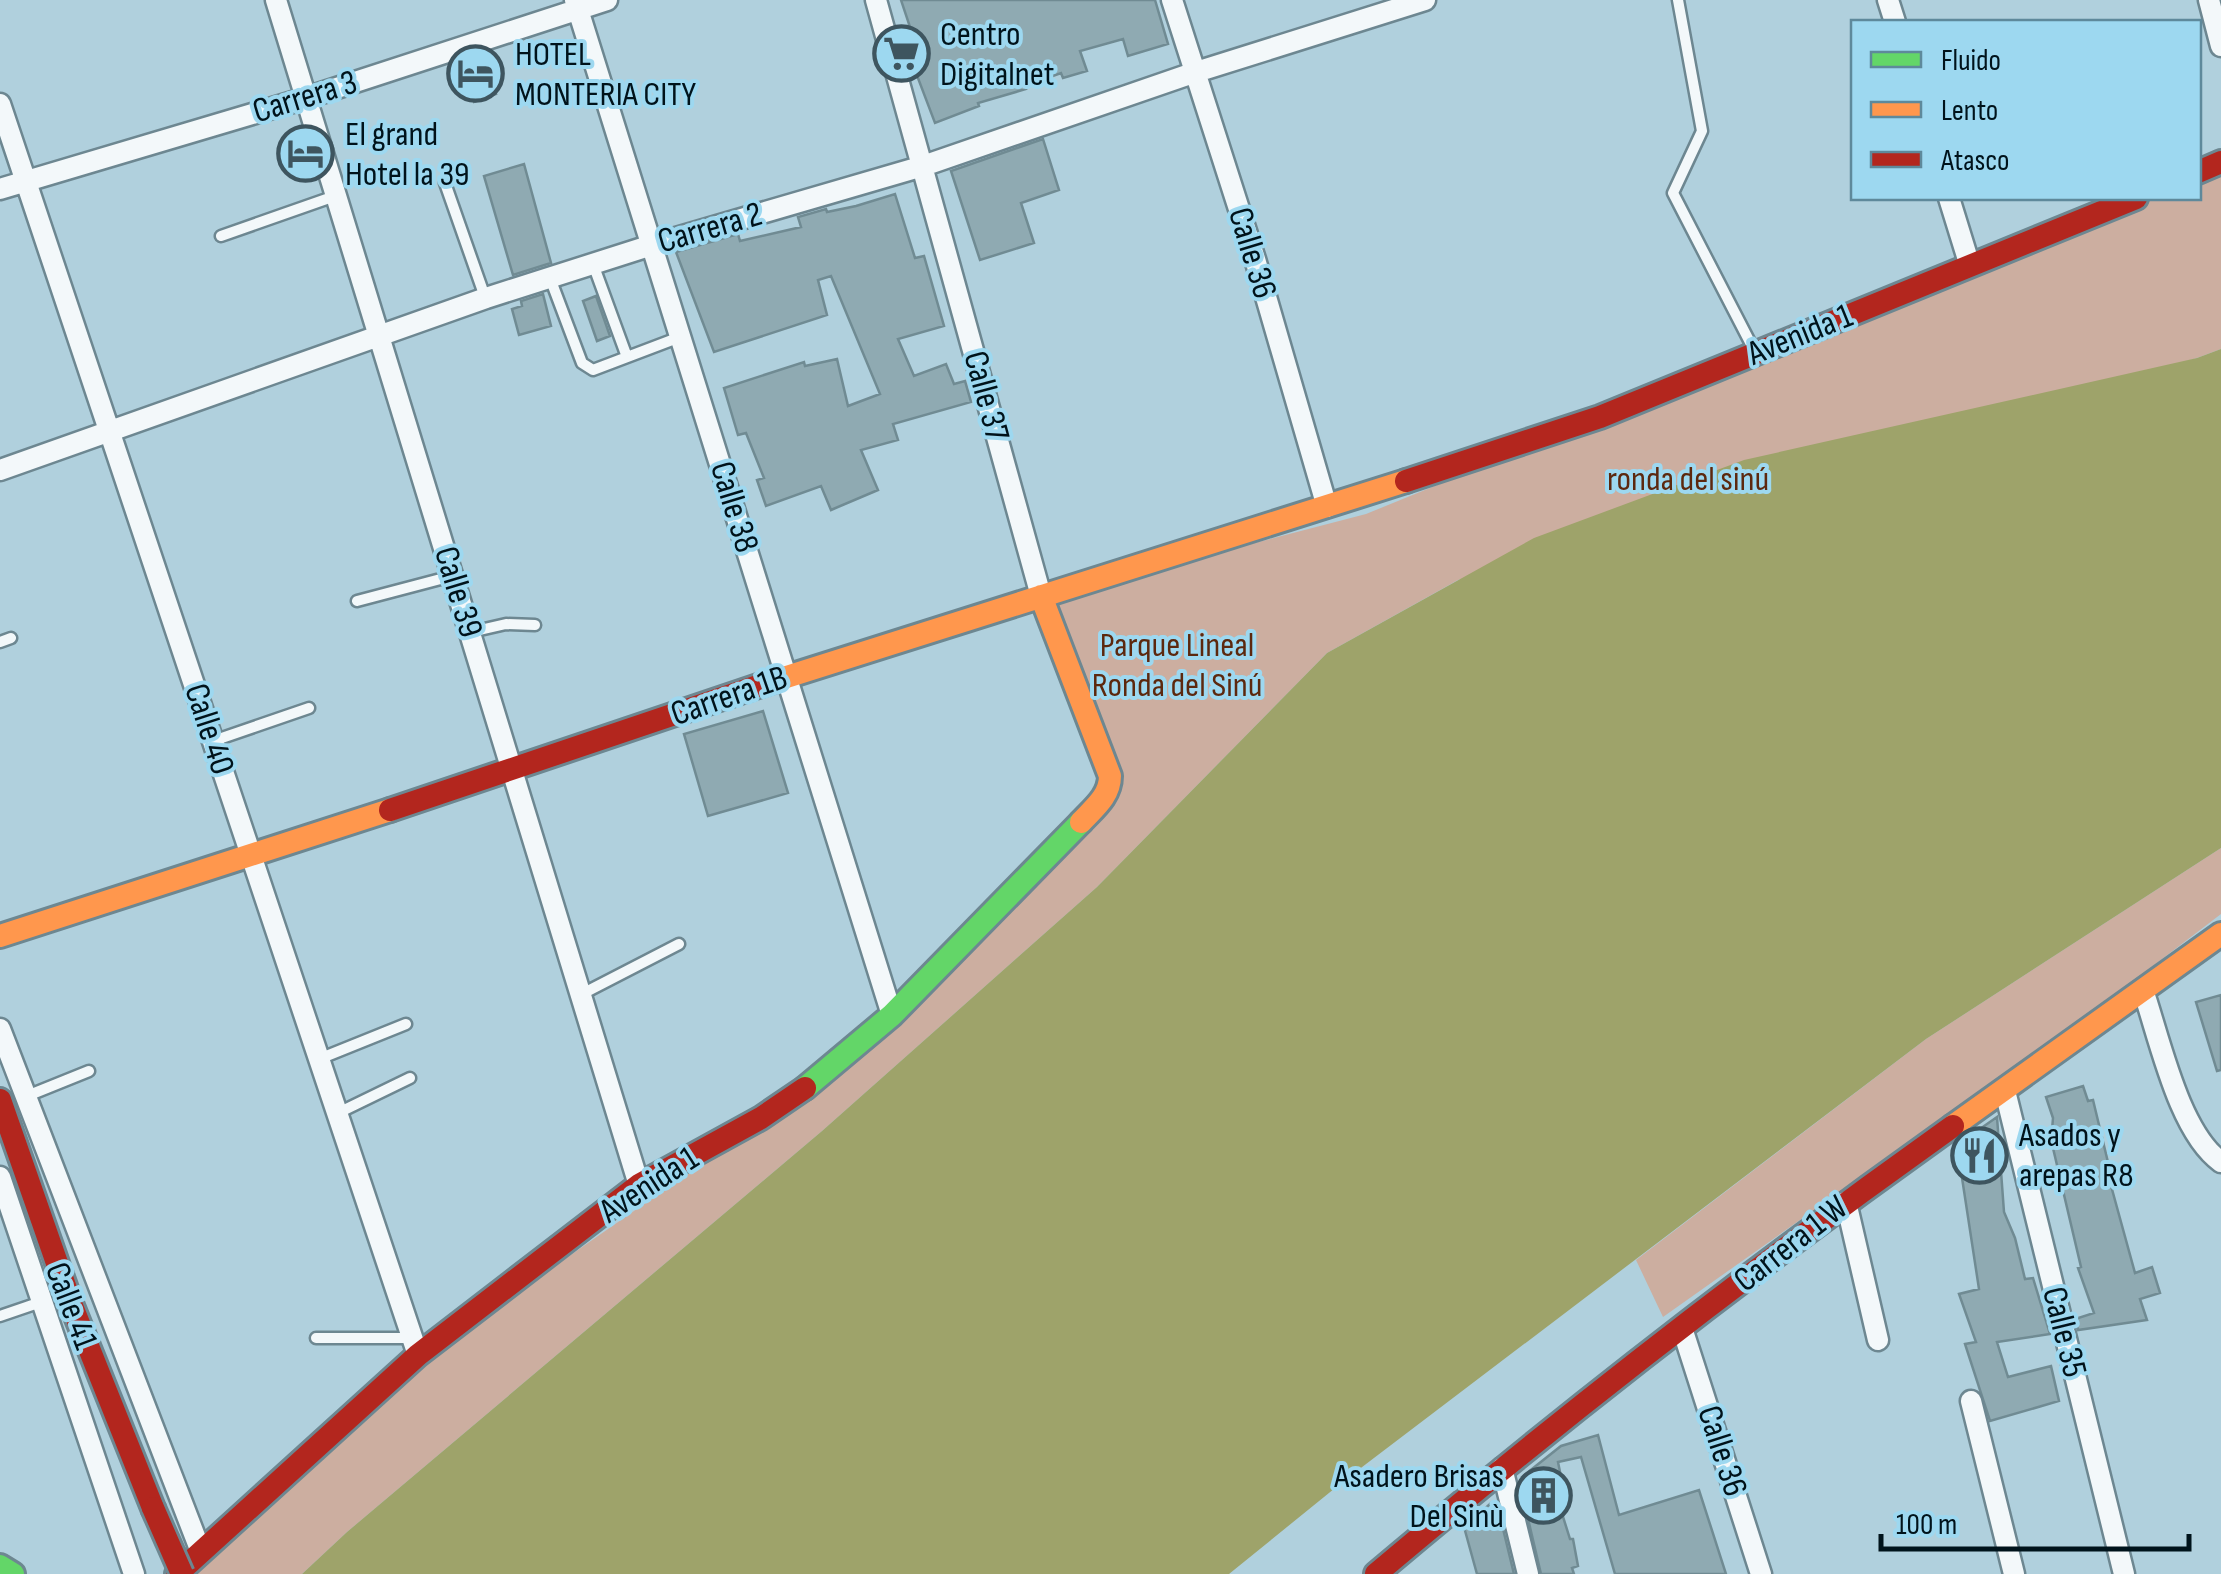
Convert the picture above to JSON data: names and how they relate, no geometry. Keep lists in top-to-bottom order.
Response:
{
  "streets": {
    "street": [
      "Carrera 3",
      "Carrera 2",
      "Calle 36",
      "Avenida 1",
      "Calle 37",
      "Calle 38",
      "Calle 39",
      "Carrera 1B",
      "Calle 40",
      "Carrera 1 W",
      "Calle 41",
      "Calle 35"
    ]
  },
  "crossings": [
    ["Carrera 3", "Calle 38"],
    ["Carrera 3", "Calle 39"],
    ["Carrera 3", "Calle 40"],
    ["Carrera 2", "Calle 36"],
    ["Carrera 2", "Calle 37"],
    ["Carrera 2", "Calle 38"],
    ["Carrera 2", "Calle 39"],
    ["Carrera 2", "Calle 40"],
    ["Calle 36", "Carrera 1B"],
    ["Calle 36", "Carrera 1 W"],
    ["Avenida 1", "Calle 37"],
    ["Avenida 1", "Calle 38"],
    ["Avenida 1", "Calle 39"],
    ["Avenida 1", "Carrera 1B"],
    ["Avenida 1", "Calle 40"],
    ["Avenida 1", "Calle 41"],
    ["Calle 37", "Carrera 1B"],
    ["Calle 38", "Carrera 1B"],
    ["Calle 39", "Carrera 1B"],
    ["Carrera 1B", "Calle 40"],
    ["Carrera 1 W", "Calle 35"]
  ],
  "parks": ["ronda del sinú", "Parque Lineal Ronda del Sinú"],
  "places": {
    "supermarket": ["Centro Digitalnet"],
    "hotel": ["HOTEL MONTERIA CITY", "El grand Hotel la 39"],
    "restaurant": ["Asados y arepas R8"],
    "building": ["Asadero Brisas Del Sinù"]
  },
  "legend": ["Fluido", "Lento", "Atasco"],
  "scale_bar": "100 m"
}
